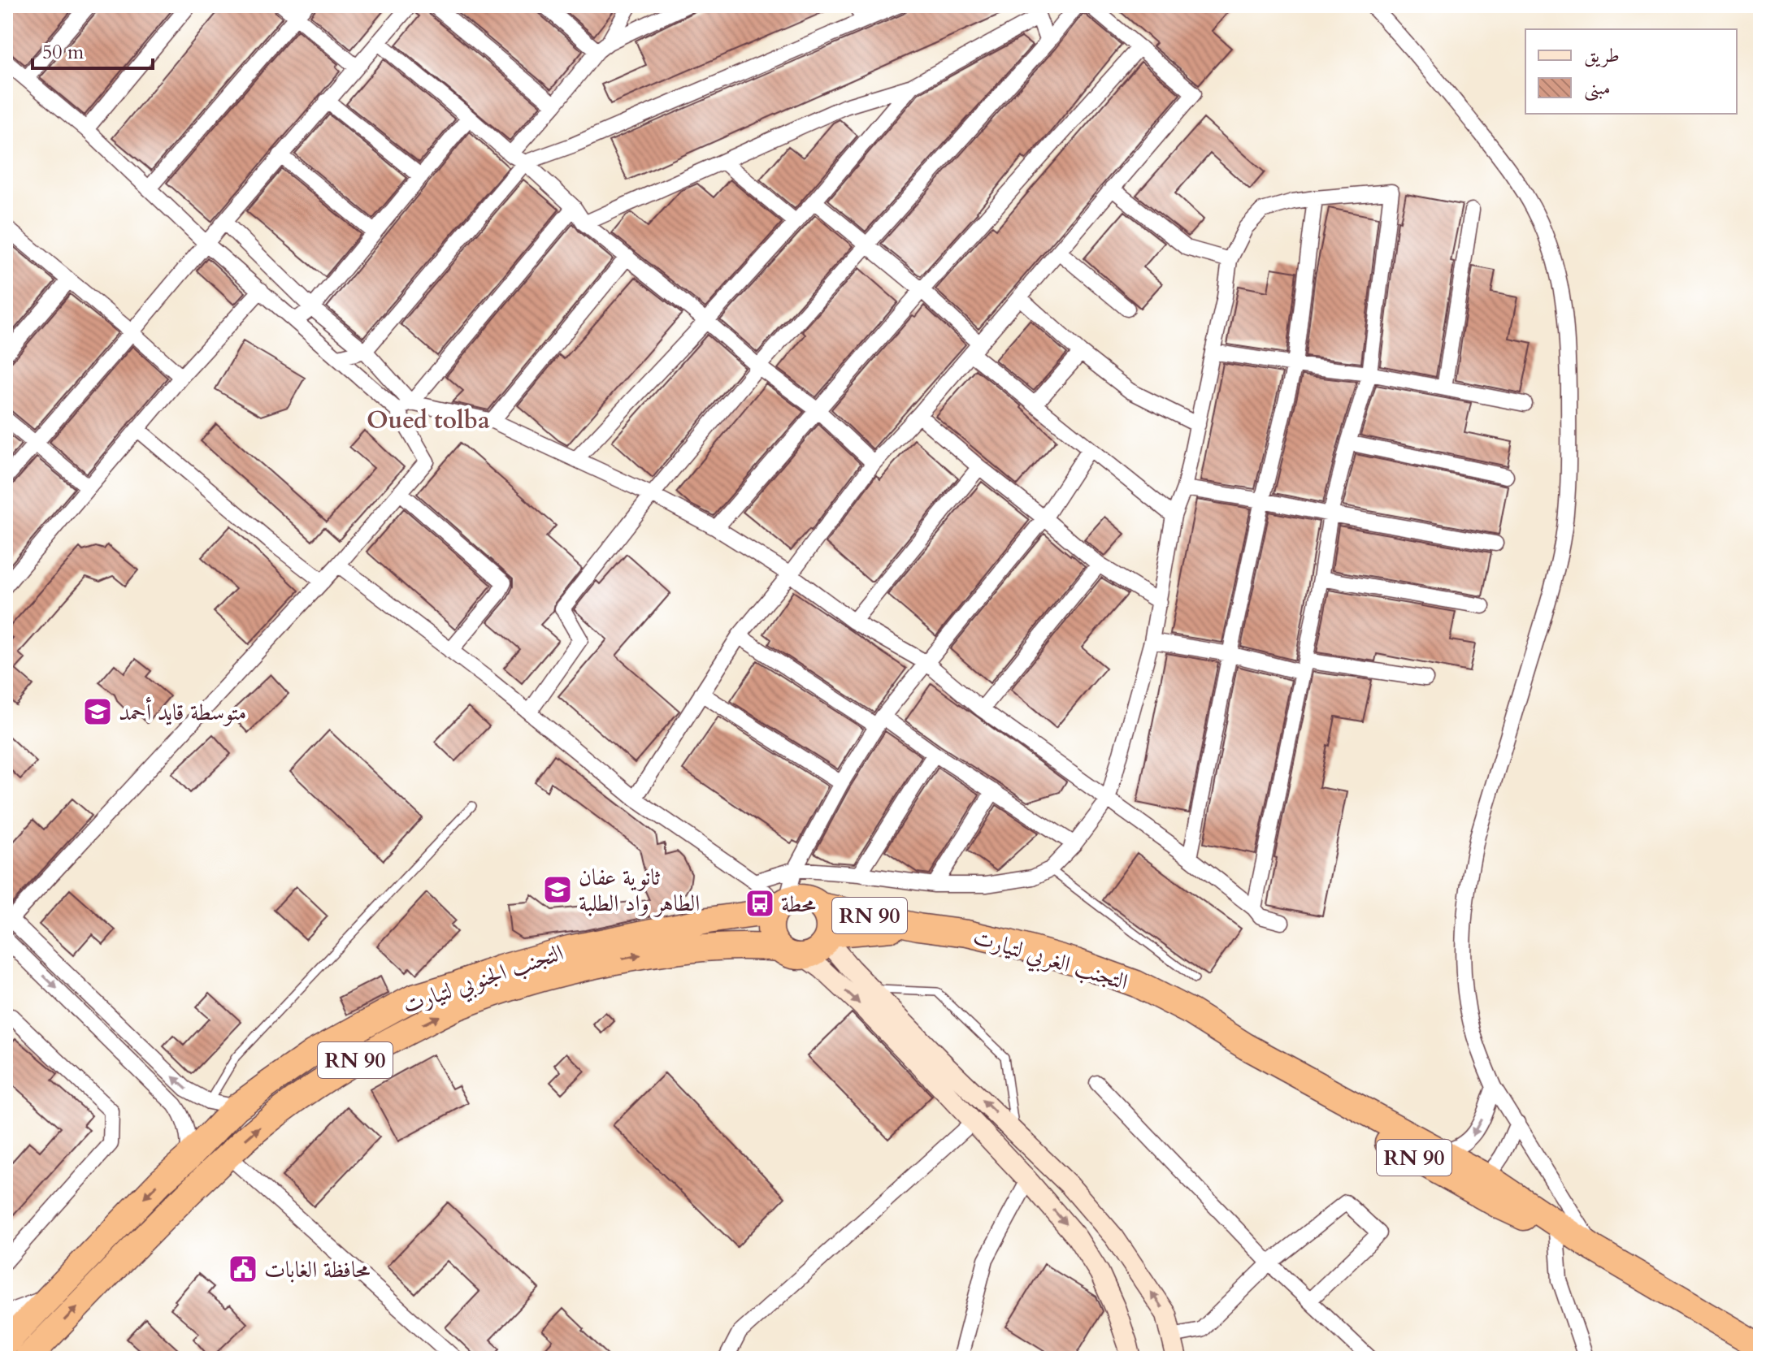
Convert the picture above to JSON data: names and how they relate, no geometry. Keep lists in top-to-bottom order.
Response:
{
  "streets": {
    "highway": ["RN 90", "التجنب الغربي لتيارت", "التجنب الجنوبي لتيارت"]
  },
  "crossings": [
    ["التجنب الغربي لتيارت", "التجنب الجنوبي لتيارت"]
  ],
  "districts": ["Oued tolba"],
  "places": {
    "school or university": ["متوسطة قايد أحمد", "ثانوية عفان الطاهر واد الطلبة"],
    "bus stop": ["محطة"],
    "public building": ["محافظة الغابات"]
  },
  "legend": ["طريق", "مبنى"],
  "scale_bar": "50 m"
}
